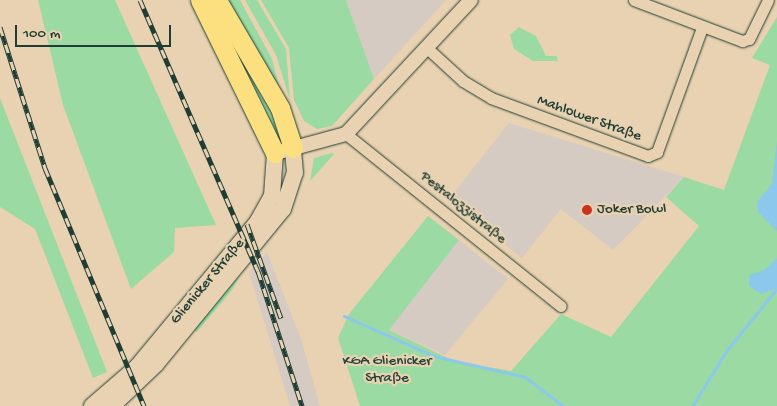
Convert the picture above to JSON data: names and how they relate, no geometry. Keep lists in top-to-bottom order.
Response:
{
  "streets": {
    "main road": ["Glienicker Straße"],
    "street": ["Mahlower Straße", "Pestalozzistraße"]
  },
  "parks": ["KGA Glienicker Straße"],
  "places": ["Joker Bowl"],
  "scale_bar": "100 m"
}
